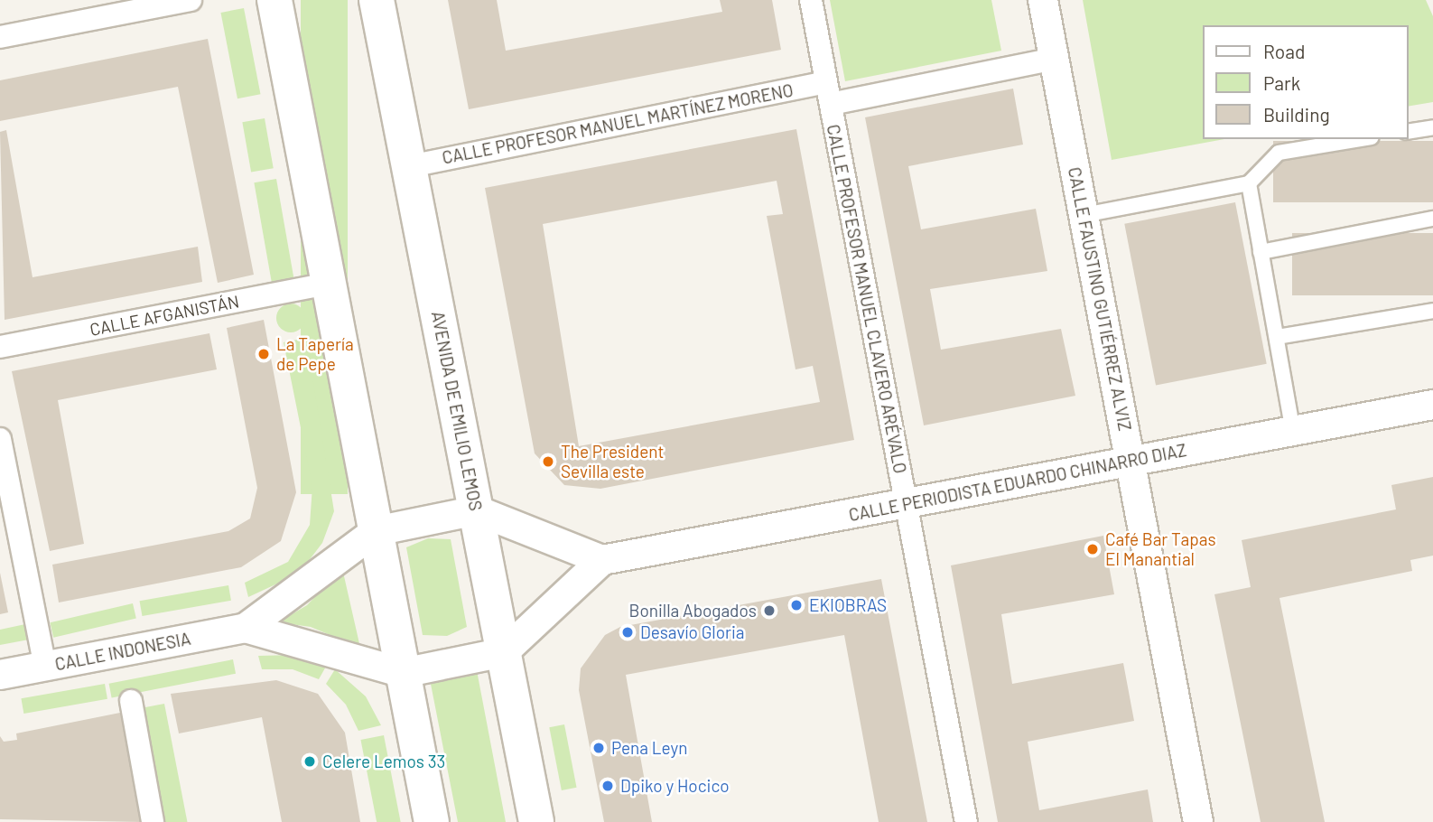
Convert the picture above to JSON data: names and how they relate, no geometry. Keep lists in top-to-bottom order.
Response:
{
  "streets": {
    "street": [
      "CALLE PROFESOR MANUEL MARTÍNEZ MORENO",
      "CALLE PROFESOR MANUEL CLAVERO ARÉVALO",
      "CALLE FAUSTINO GUTIÉRREZ ALVIZ",
      "CALLE AFGANISTÁN",
      "AVENIDA DE EMILIO LEMOS",
      "CALLE PERIODISTA EDUARDO CHINARRO DIAZ",
      "CALLE INDONESIA"
    ]
  },
  "crossings": [
    ["CALLE PROFESOR MANUEL MARTÍNEZ MORENO", "CALLE PROFESOR MANUEL CLAVERO ARÉVALO"],
    ["CALLE PROFESOR MANUEL MARTÍNEZ MORENO", "CALLE FAUSTINO GUTIÉRREZ ALVIZ"],
    ["CALLE PROFESOR MANUEL MARTÍNEZ MORENO", "AVENIDA DE EMILIO LEMOS"],
    ["CALLE PROFESOR MANUEL CLAVERO ARÉVALO", "CALLE PERIODISTA EDUARDO CHINARRO DIAZ"],
    ["CALLE FAUSTINO GUTIÉRREZ ALVIZ", "CALLE PERIODISTA EDUARDO CHINARRO DIAZ"]
  ],
  "places": [
    "La Tapería de Pepe",
    "The President Sevilla este",
    "Café Bar Tapas El Manantial",
    "EKIOBRAS",
    "Bonilla Abogados",
    "Desavío Gloria",
    "Pena Leyn",
    "Celere Lemos 33",
    "Dpiko y Hocico"
  ],
  "legend": ["Road", "Park", "Building"]
}
